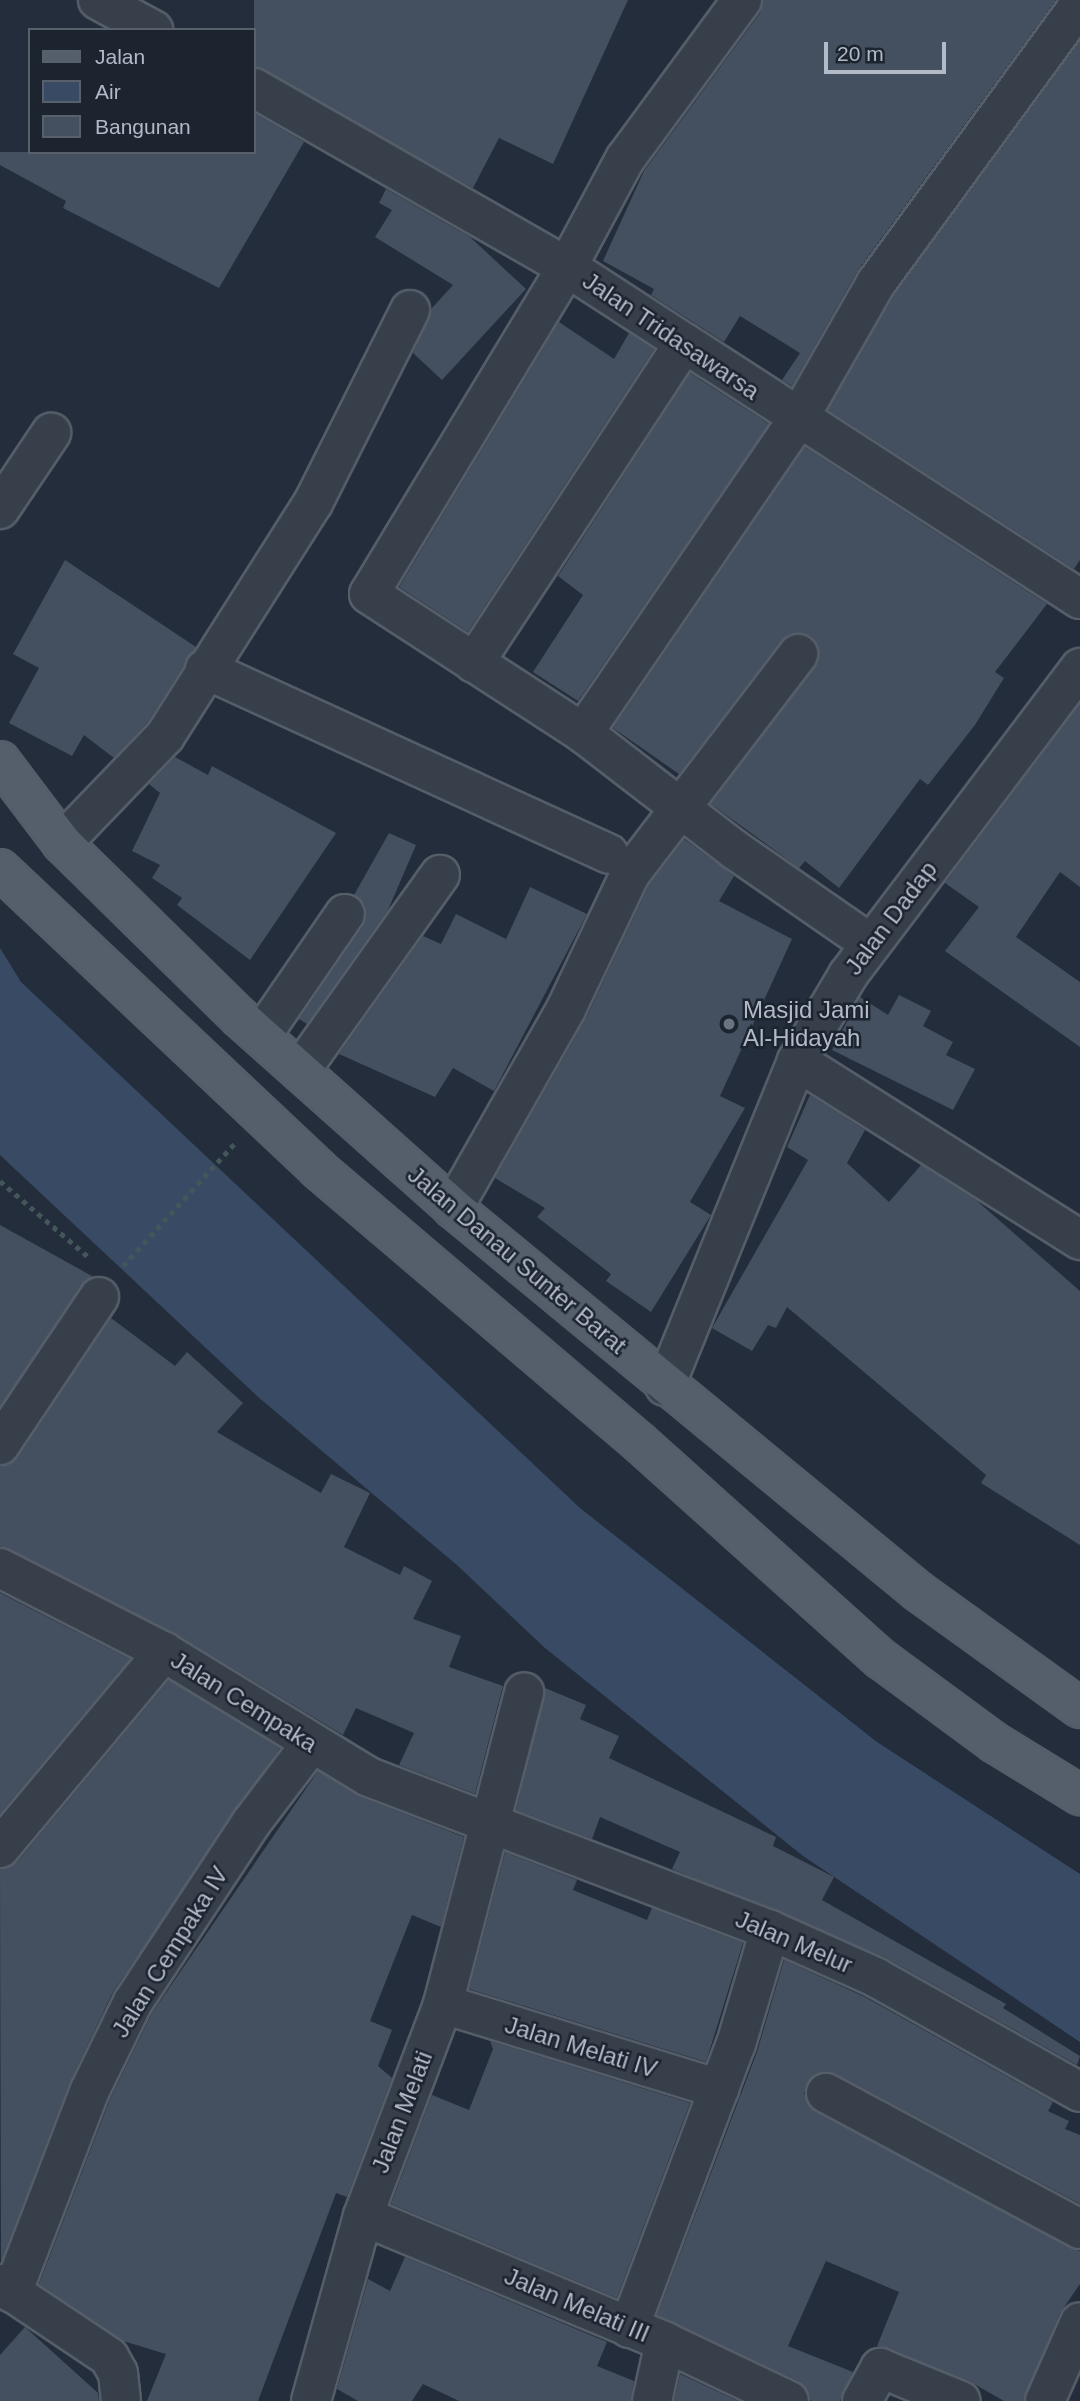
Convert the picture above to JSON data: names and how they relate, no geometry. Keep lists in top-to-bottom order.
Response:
{
  "streets": {
    "main road": ["Jalan Danau Sunter Barat"],
    "street": [
      "Jalan Tridasawarsa",
      "Jalan Dadap",
      "Jalan Cempaka",
      "Jalan Melur",
      "Jalan Cempaka IV",
      "Jalan Melati IV",
      "Jalan Melati",
      "Jalan Melati III"
    ]
  },
  "crossings": [
    ["Jalan Dadap", "Jalan Danau Sunter Barat"],
    ["Jalan Cempaka", "Jalan Melur"],
    ["Jalan Cempaka", "Jalan Cempaka IV"],
    ["Jalan Cempaka", "Jalan Melati"],
    ["Jalan Melur", "Jalan Melati"],
    ["Jalan Melati IV", "Jalan Melati"],
    ["Jalan Melati", "Jalan Melati III"]
  ],
  "places": ["Masjid Jami Al-Hidayah"],
  "legend": ["Jalan", "Air", "Bangunan"],
  "scale_bar": "20 m"
}
